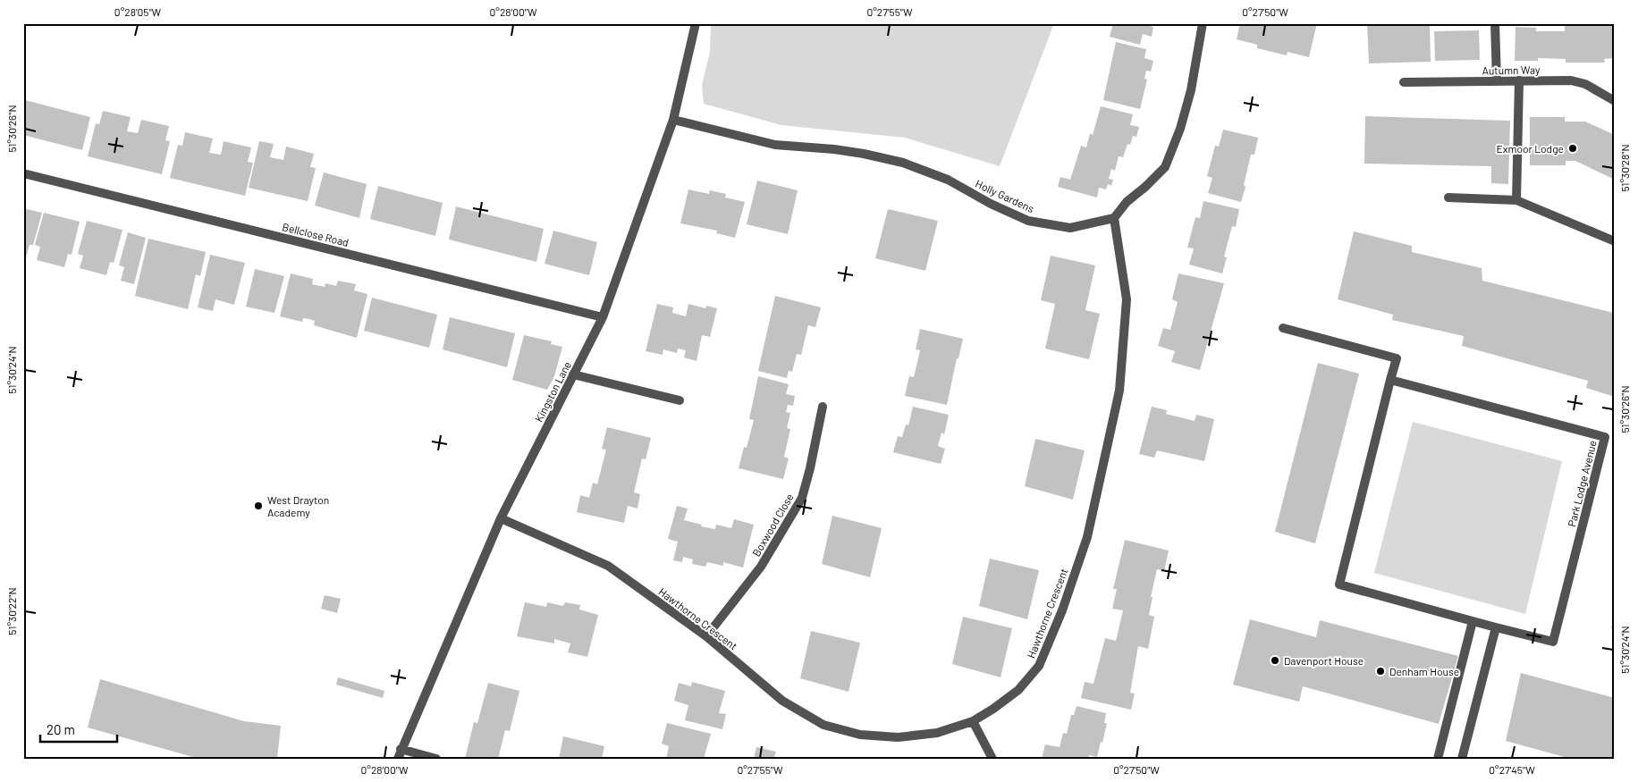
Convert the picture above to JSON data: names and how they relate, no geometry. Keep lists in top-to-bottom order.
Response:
{
  "streets": {
    "street": [
      "Autumn Way",
      "Holly Gardens",
      "Bellclose Road",
      "Kingston Lane",
      "Park Lodge Avenue",
      "Boxwood Close",
      "Hawthorne Crescent"
    ]
  },
  "crossings": [
    ["Holly Gardens", "Kingston Lane"],
    ["Holly Gardens", "Hawthorne Crescent"],
    ["Bellclose Road", "Kingston Lane"],
    ["Kingston Lane", "Hawthorne Crescent"],
    ["Boxwood Close", "Hawthorne Crescent"]
  ],
  "places": [
    "Exmoor Lodge",
    "West Drayton Academy",
    "Davenport House",
    "Denham House"
  ],
  "scale_bar": "20 m",
  "coordinates": [
    "0°28'05\"W",
    "0°28'00\"W",
    "0°27'55\"W",
    "0°27'50\"W",
    "51°30'26\"N",
    "51°30'28\"N",
    "51°30'24\"N",
    "51°30'22\"N",
    "0°27'45\"W"
  ]
}
